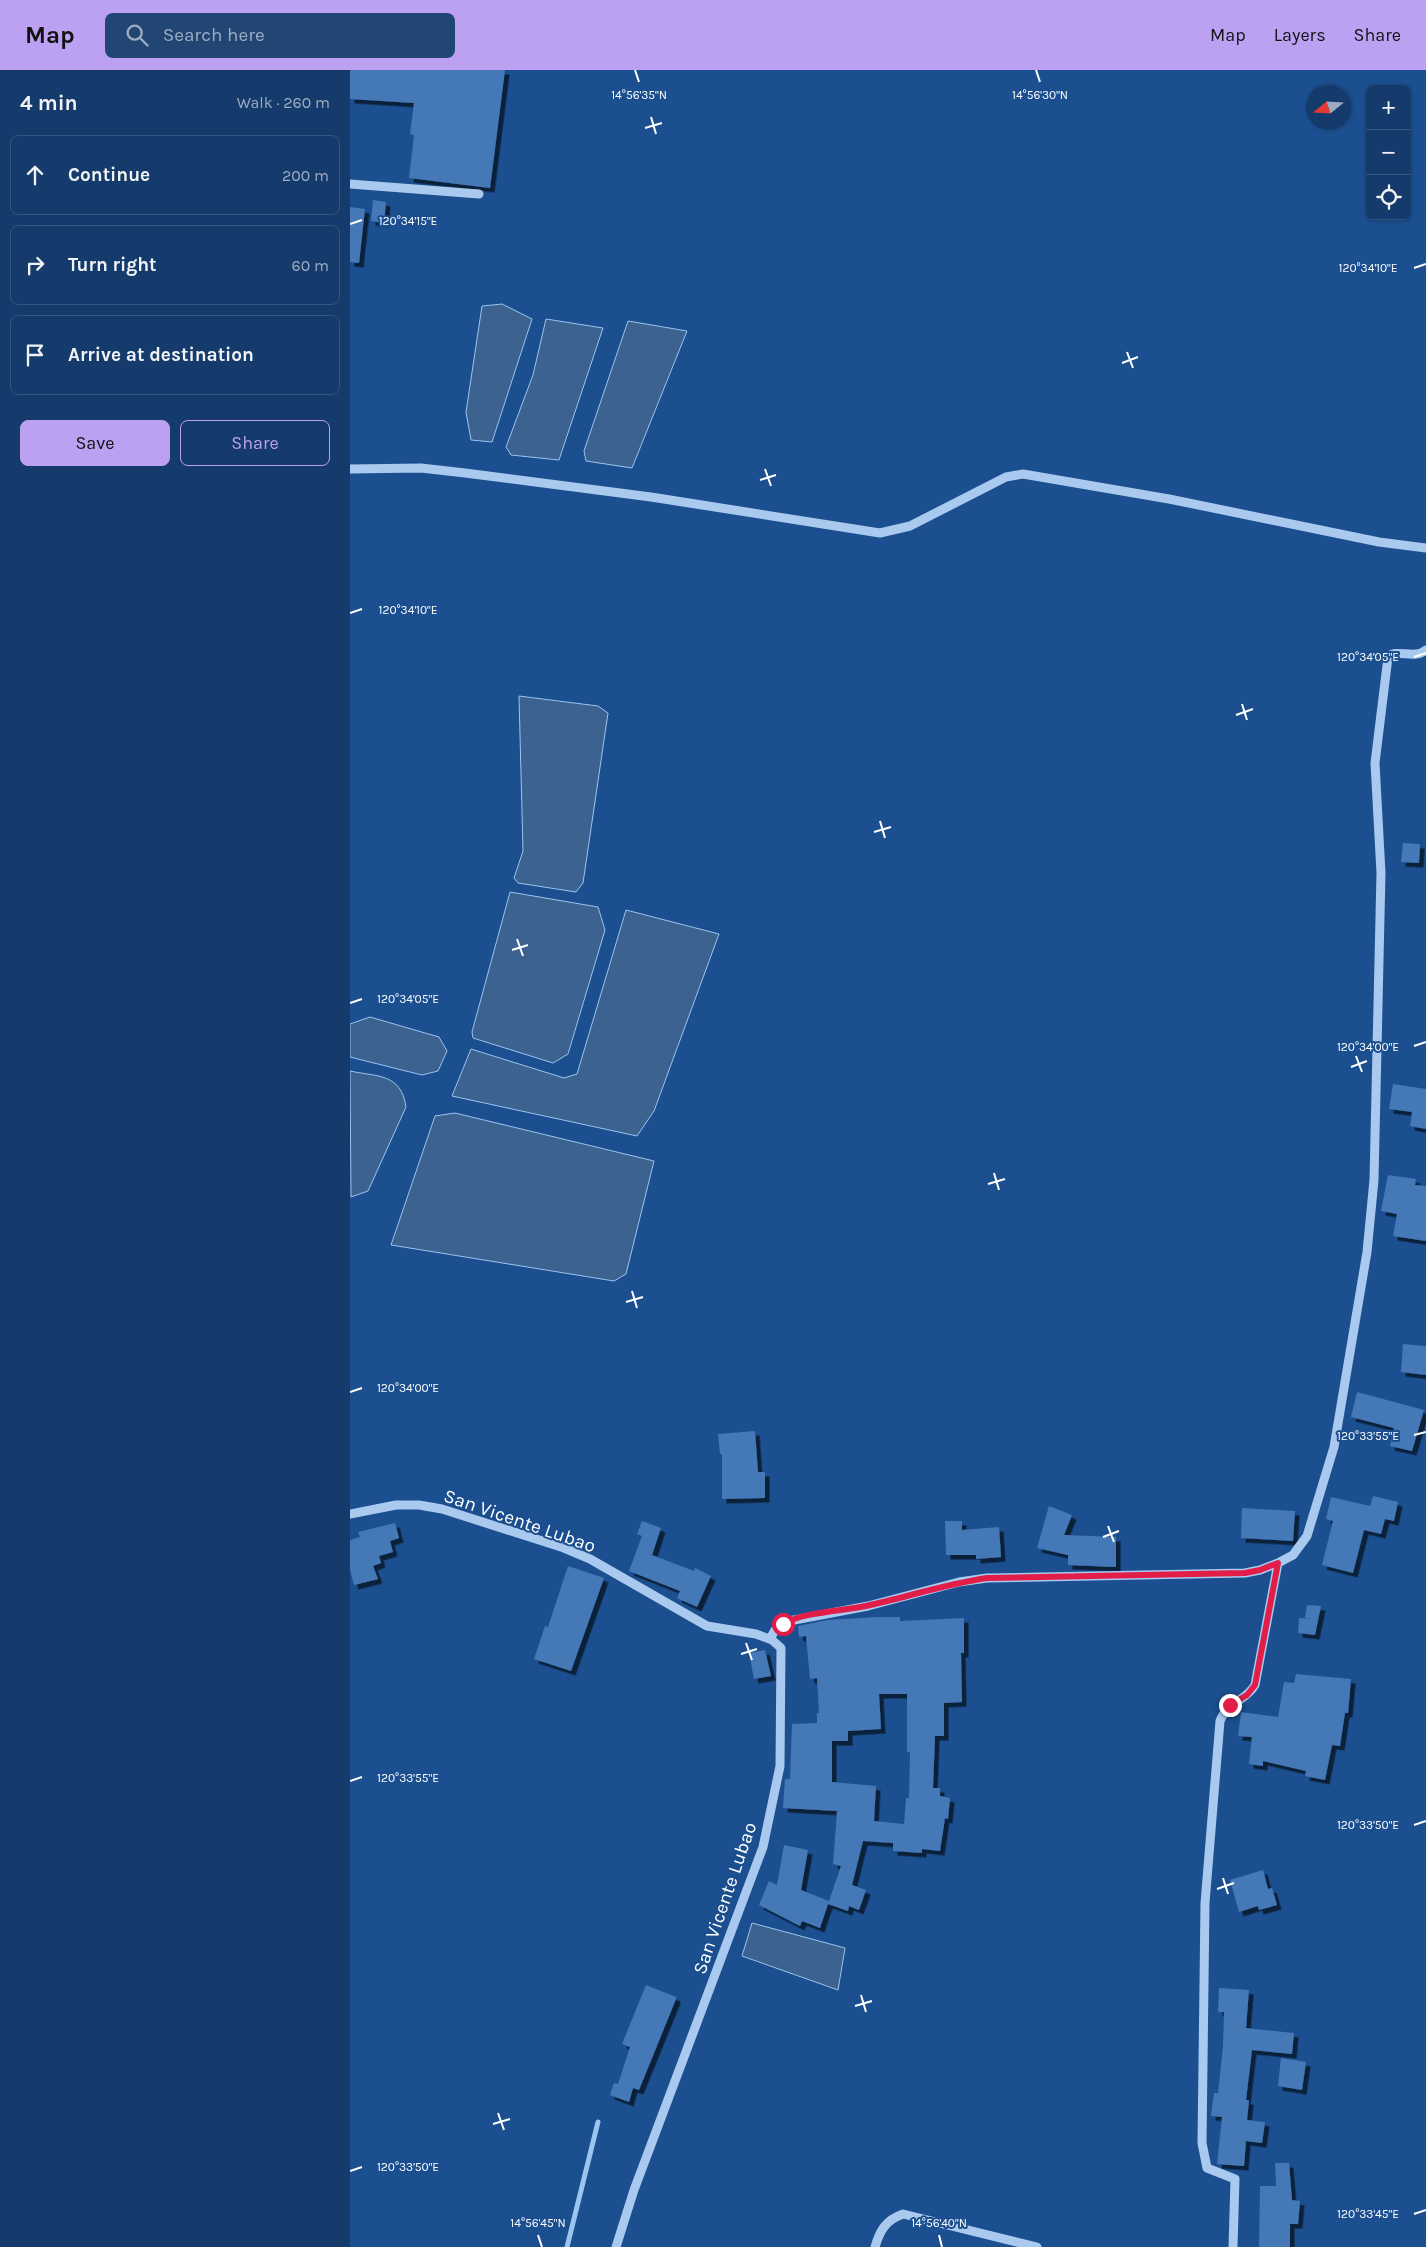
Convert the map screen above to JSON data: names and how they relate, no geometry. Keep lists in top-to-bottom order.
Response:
{
  "streets": {
    "street": ["San Vicente Lubao"]
  },
  "north": "left",
  "page": {
    "header": "Map",
    "search": "Search here",
    "nav": ["Map", "Layers", "Share"],
    "heading": ["4 min", "Walk · 260 m"],
    "map_buttons": ["+", "−"],
    "list": [
      ["Continue", "200 m"],
      ["Turn right", "60 m"],
      "Arrive at destination"
    ],
    "buttons": ["Save", "Share"]
  },
  "coordinates": [
    "14°56'35\"N",
    "14°56'30\"N",
    "120°34'15\"E",
    "120°34'10\"E",
    "120°34'05\"E",
    "120°34'00\"E",
    "120°33'55\"E",
    "120°33'50\"E",
    "120°33'45\"E",
    "14°56'45\"N",
    "14°56'40\"N"
  ]
}
